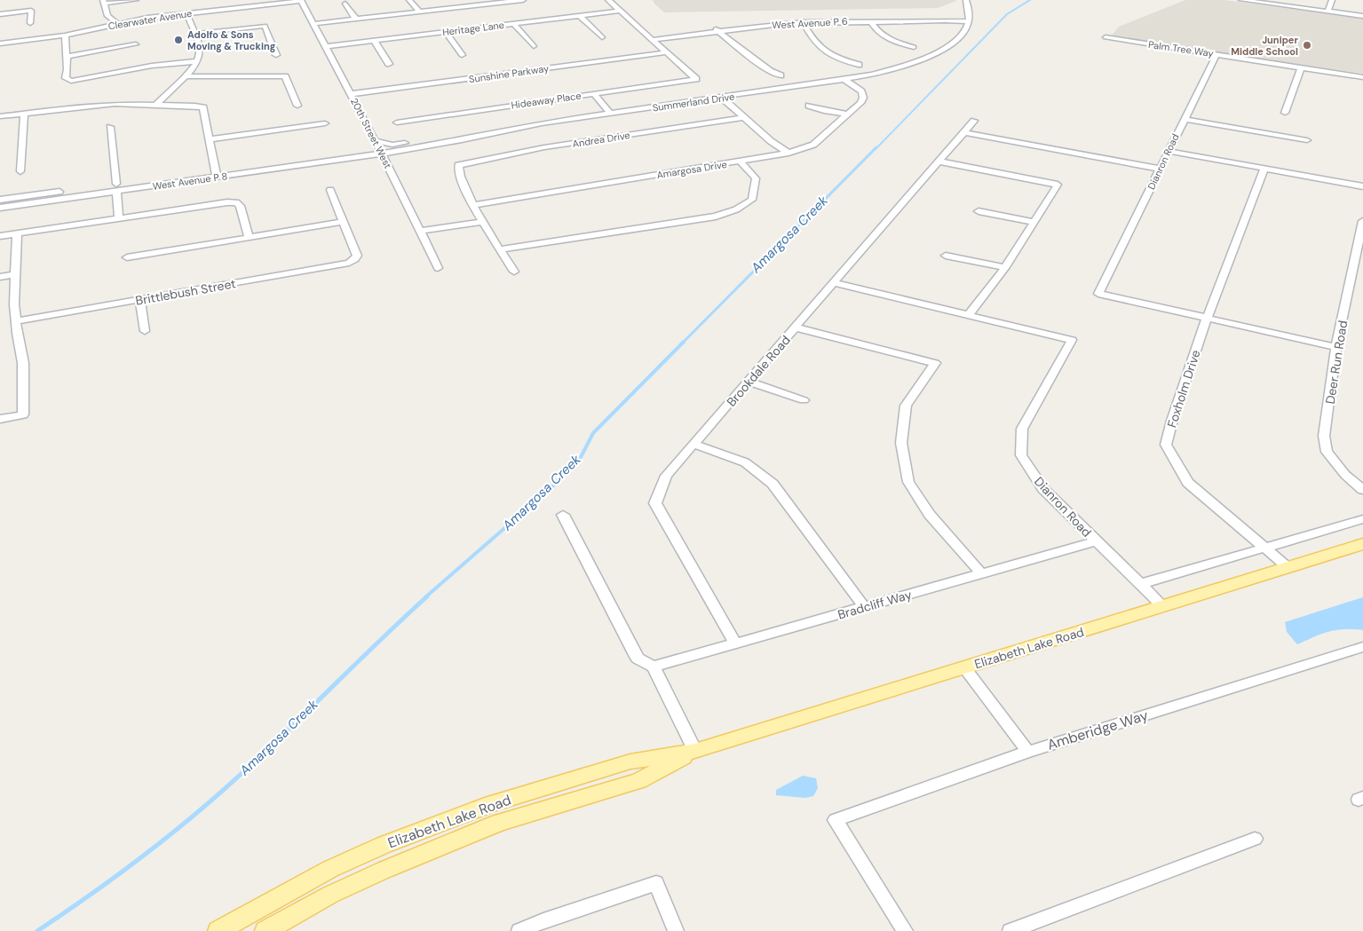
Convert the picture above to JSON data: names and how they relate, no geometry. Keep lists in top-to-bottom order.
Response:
{
  "streets": {
    "main road": ["Elizabeth Lake Road"],
    "street": [
      "Clearwater Avenue",
      "West Avenue P 6",
      "Heritage Lane",
      "Palm Tree Way",
      "Sunshine Parkway",
      "Hideaway Place",
      "Summerland Drive",
      "20th Street West",
      "Andrea Drive",
      "Dianron Road",
      "Amargosa Drive",
      "West Avenue P 8",
      "Brittlebush Street",
      "Deer Run Road",
      "Brookdale Road",
      "Foxholm Drive",
      "Bradcliff Way",
      "Amberidge Way"
    ]
  },
  "crossings": [
    ["Clearwater Avenue", "20th Street West"],
    ["West Avenue P 6", "Summerland Drive"],
    ["Heritage Lane", "20th Street West"],
    ["Palm Tree Way", "Dianron Road"],
    ["Sunshine Parkway", "Hideaway Place"],
    ["Sunshine Parkway", "20th Street West"],
    ["Summerland Drive", "20th Street West"],
    ["Summerland Drive", "Amargosa Drive"],
    ["Summerland Drive", "West Avenue P 8"],
    ["20th Street West", "West Avenue P 8"],
    ["Andrea Drive", "Amargosa Drive"],
    ["Dianron Road", "Foxholm Drive"],
    ["Dianron Road", "Bradcliff Way"],
    ["Dianron Road", "Elizabeth Lake Road"],
    ["Brookdale Road", "Bradcliff Way"],
    ["Foxholm Drive", "Elizabeth Lake Road"]
  ],
  "water": ["Amargosa Creek"],
  "places": ["Adolfo & Sons Moving & Trucking", "Juniper Middle School"]
}
